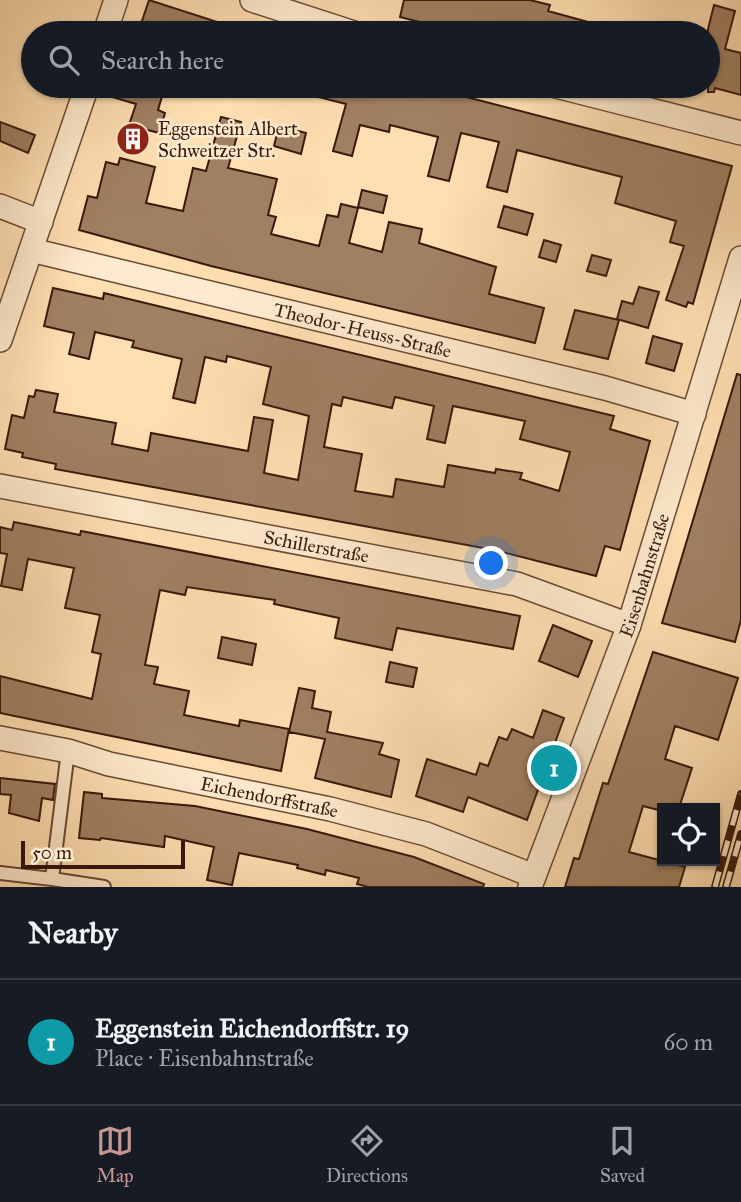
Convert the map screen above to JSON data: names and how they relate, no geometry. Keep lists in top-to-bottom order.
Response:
{
  "streets": {
    "street": [
      "Theodor-Heuss-Straße",
      "Schillerstraße",
      "Eisenbahnstraße",
      "Eichendorffstraße"
    ]
  },
  "crossings": [
    ["Theodor-Heuss-Straße", "Eisenbahnstraße"],
    ["Schillerstraße", "Eisenbahnstraße"],
    ["Eisenbahnstraße", "Eichendorffstraße"]
  ],
  "places": {
    "building": ["Eggenstein Albert Schweitzer Str."]
  },
  "scale_bar": "50 m",
  "page": {
    "search": "Search here",
    "pins": "1",
    "scale": "50 m",
    "heading": "Nearby",
    "list": [
      {
        "mark": "1",
        "name": "Eggenstein Eichendorffstr. 19",
        "note": "Place · Eisenbahnstraße",
        "value": "60 m"
      }
    ],
    "nav": ["Map", "Directions", "Saved"]
  }
}
